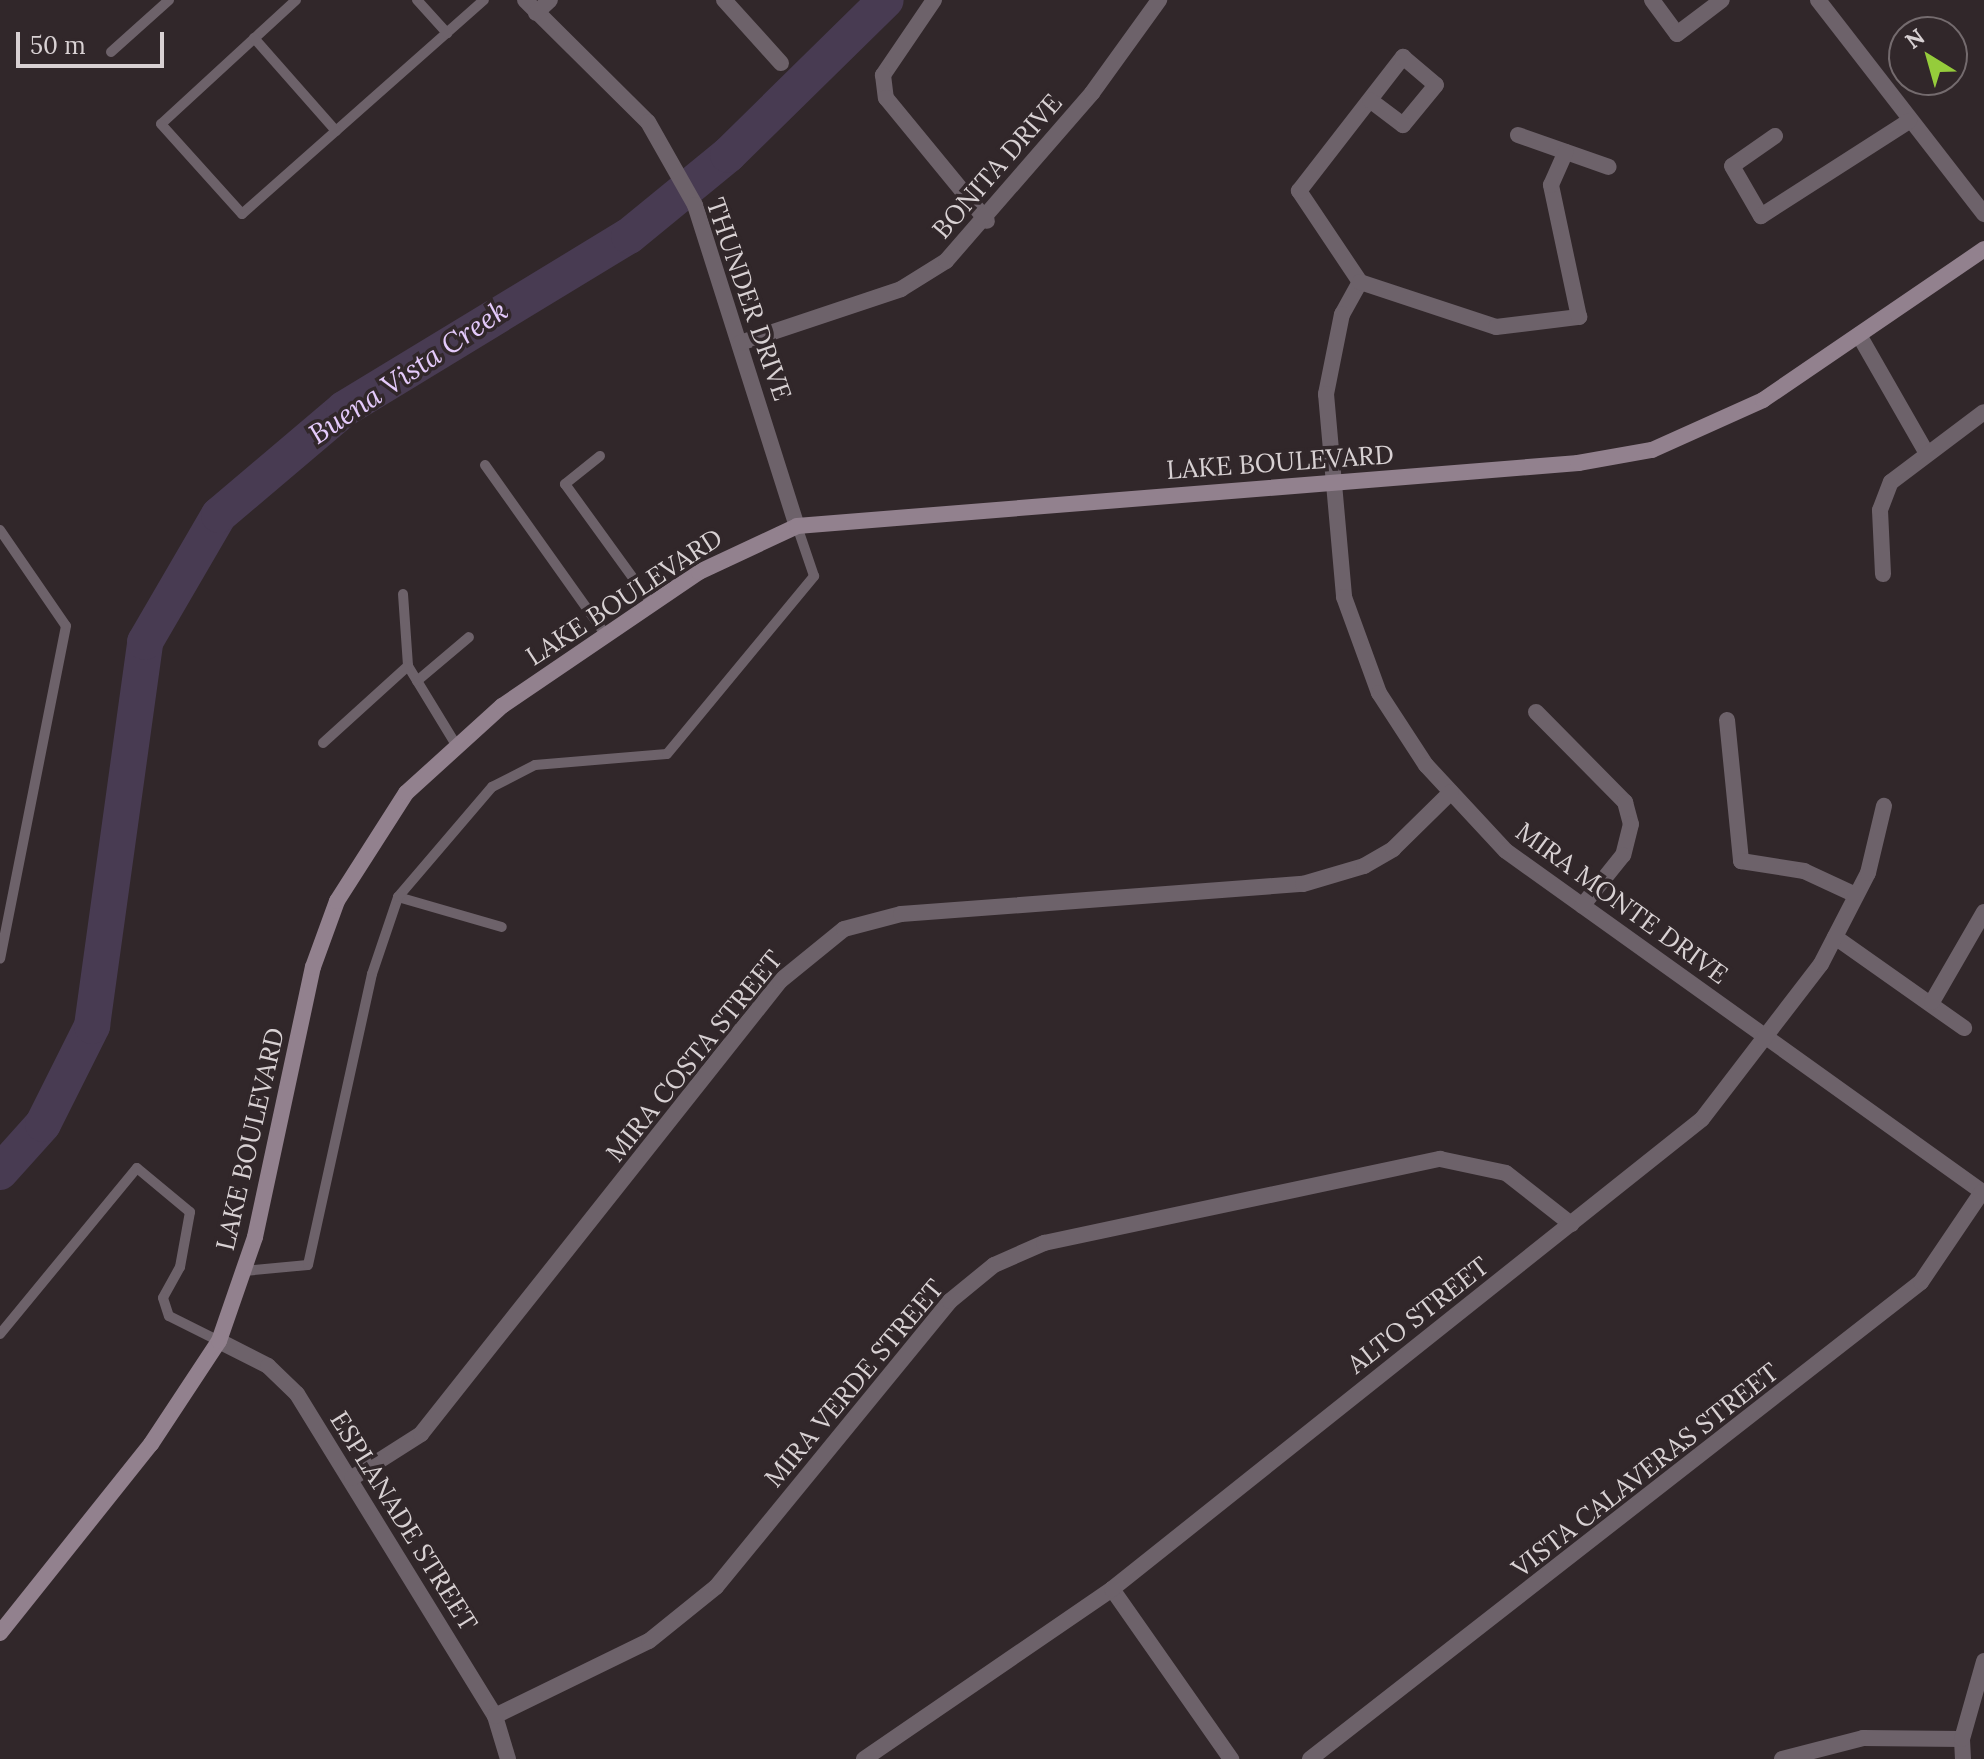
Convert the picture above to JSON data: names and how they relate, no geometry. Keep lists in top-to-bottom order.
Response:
{
  "streets": {
    "main road": ["LAKE BOULEVARD"],
    "street": [
      "BONITA DRIVE",
      "THUNDER DRIVE",
      "MIRA MONTE DRIVE",
      "MIRA COSTA STREET",
      "ALTO STREET",
      "MIRA VERDE STREET",
      "VISTA CALAVERAS STREET",
      "ESPLANADE STREET"
    ]
  },
  "crossings": [
    ["BONITA DRIVE", "THUNDER DRIVE"],
    ["THUNDER DRIVE", "LAKE BOULEVARD"],
    ["LAKE BOULEVARD", "MIRA MONTE DRIVE"],
    ["LAKE BOULEVARD", "ESPLANADE STREET"],
    ["MIRA MONTE DRIVE", "MIRA COSTA STREET"],
    ["MIRA MONTE DRIVE", "ALTO STREET"],
    ["MIRA MONTE DRIVE", "VISTA CALAVERAS STREET"],
    ["MIRA COSTA STREET", "ESPLANADE STREET"],
    ["ALTO STREET", "MIRA VERDE STREET"],
    ["MIRA VERDE STREET", "ESPLANADE STREET"]
  ],
  "water": ["Buena Vista Creek"],
  "scale_bar": "50 m",
  "north": "top left"
}
